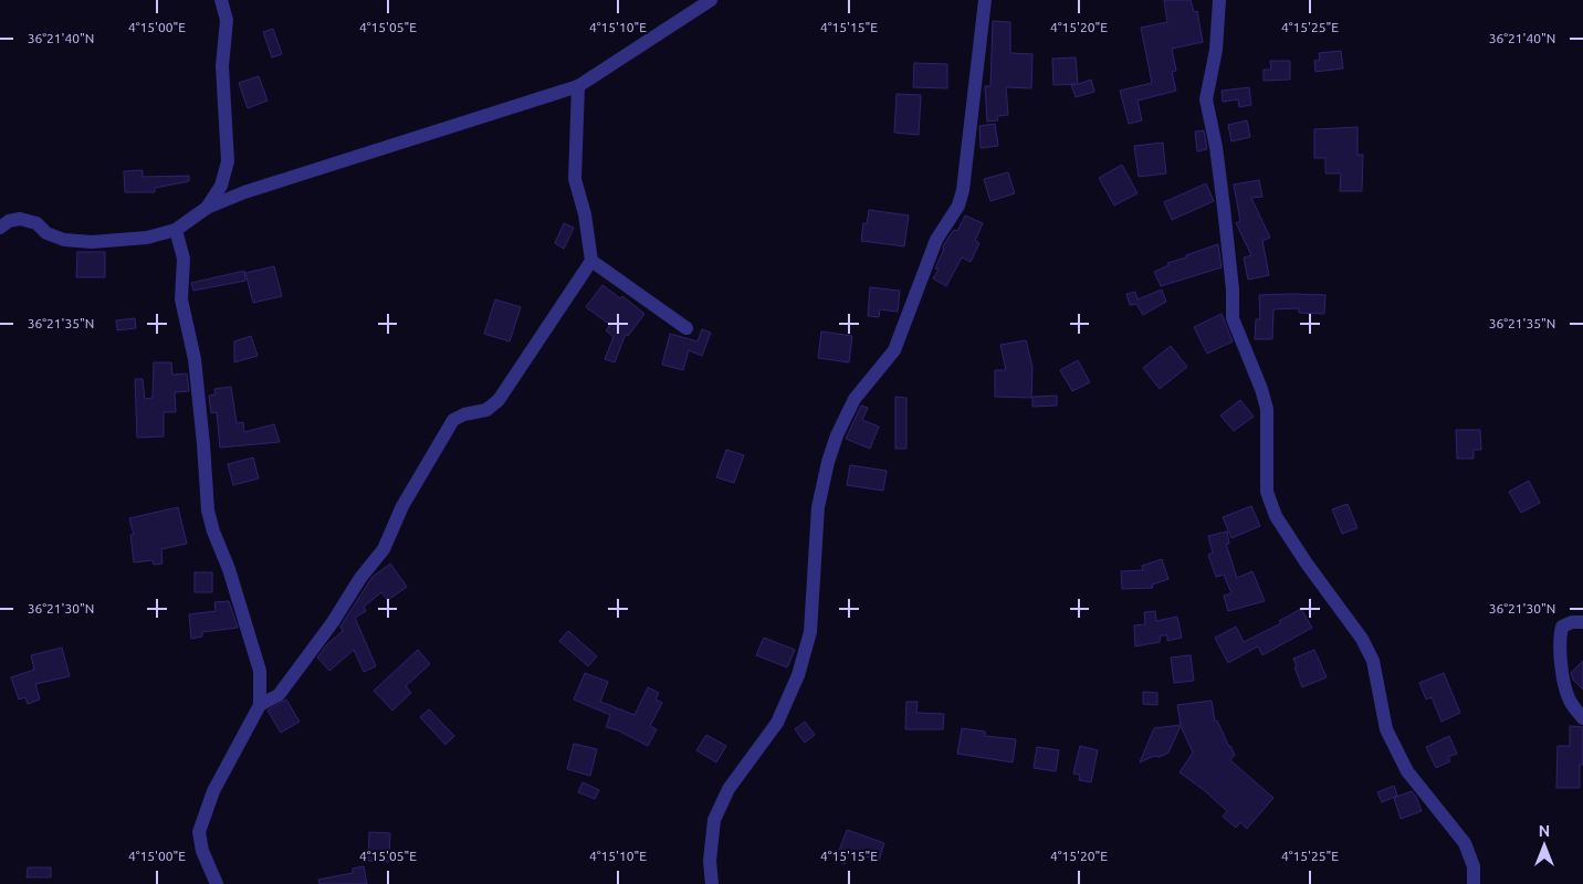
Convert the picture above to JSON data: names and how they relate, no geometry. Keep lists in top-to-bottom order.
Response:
{
  "north": "top",
  "coordinates": [
    "4°15'00\"E",
    "4°15'05\"E",
    "4°15'10\"E",
    "4°15'15\"E",
    "4°15'20\"E",
    "4°15'25\"E",
    "36°21'40\"N",
    "36°21'35\"N",
    "36°21'30\"N"
  ]
}
